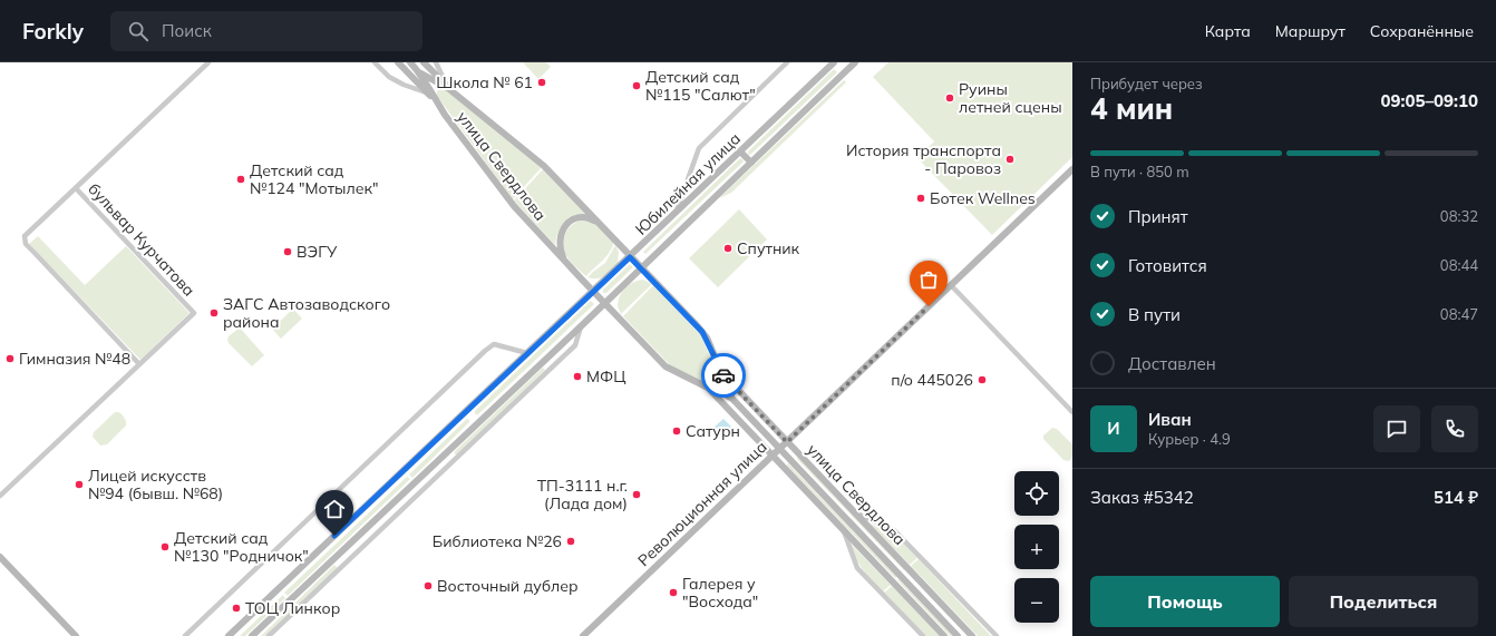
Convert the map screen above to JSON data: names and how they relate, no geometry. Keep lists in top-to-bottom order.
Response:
{
  "streets": {
    "main road": ["улица Свердлова", "Юбилейная улица", "Революционная улица"],
    "street": ["бульвар Курчатова"]
  },
  "crossings": [
    ["улица Свердлова", "Юбилейная улица"],
    ["улица Свердлова", "Революционная улица"]
  ],
  "places": [
    "Школа № 61",
    "Детский сад №115 \"Салют\"",
    "Руины летней сцены",
    "История транспорта - Паровоз",
    "Детский сад №124 \"Мотылек\"",
    "Ботек Wellnes",
    "Спутник",
    "ВЭГУ",
    "ЗАГС Автозаводского района",
    "Гимназия №48",
    "МФЦ",
    "п/о 445026",
    "Сатурн",
    "Лицей искусств №94 (бывш. №68)",
    "ТП-3111 н.г. (Лада дом)",
    "Библиотека №26",
    "Детский сад №130 \"Родничок\"",
    "Восточный дублер",
    "Галерея у \"Восхода\"",
    "ТОЦ Линкор"
  ],
  "page": {
    "header": "Forkly",
    "search": "Поиск",
    "nav": ["Карта", "Маршрут", "Сохранённые"],
    "heading": ["4 мин", "Прибудет через", "09:05–09:10"],
    "panel": [
      "Иван",
      "Курьер · 4.9",
      "Заказ #5342",
      "514 ₽"
    ],
    "bar": "В пути · 850 m",
    "list": [
      ["Принят", "08:32"],
      ["Готовится", "08:44"],
      ["В пути", "08:47"],
      "Доставлен"
    ],
    "round": "И",
    "map_buttons": ["+", "−"],
    "buttons": ["Помощь", "Поделиться"]
  }
}
